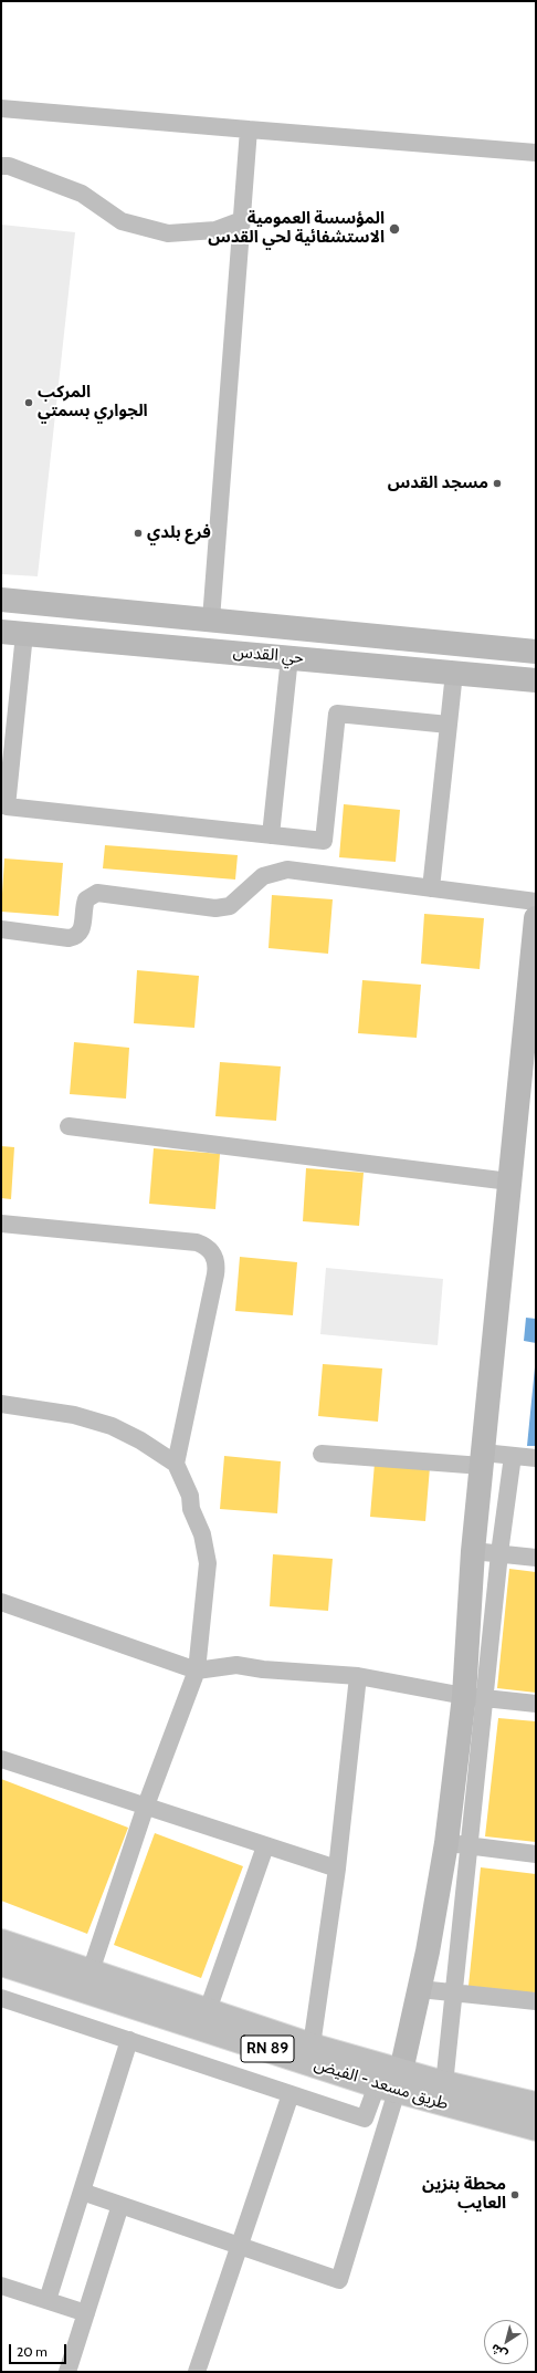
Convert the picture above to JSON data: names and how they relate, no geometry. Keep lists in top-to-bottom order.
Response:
{
  "streets": {
    "main road": ["RN 89", "طريق مسعد - الفيض"],
    "street": ["حي القدس"]
  },
  "places": [
    "المؤسسة العمومية الاستشفائية لحي القدس",
    "المركب الجواري بسمتي",
    "مسجد القدس",
    "فرع بلدي",
    "محطة بنزين العايب"
  ],
  "scale_bar": "20 m",
  "north": "bottom left"
}
